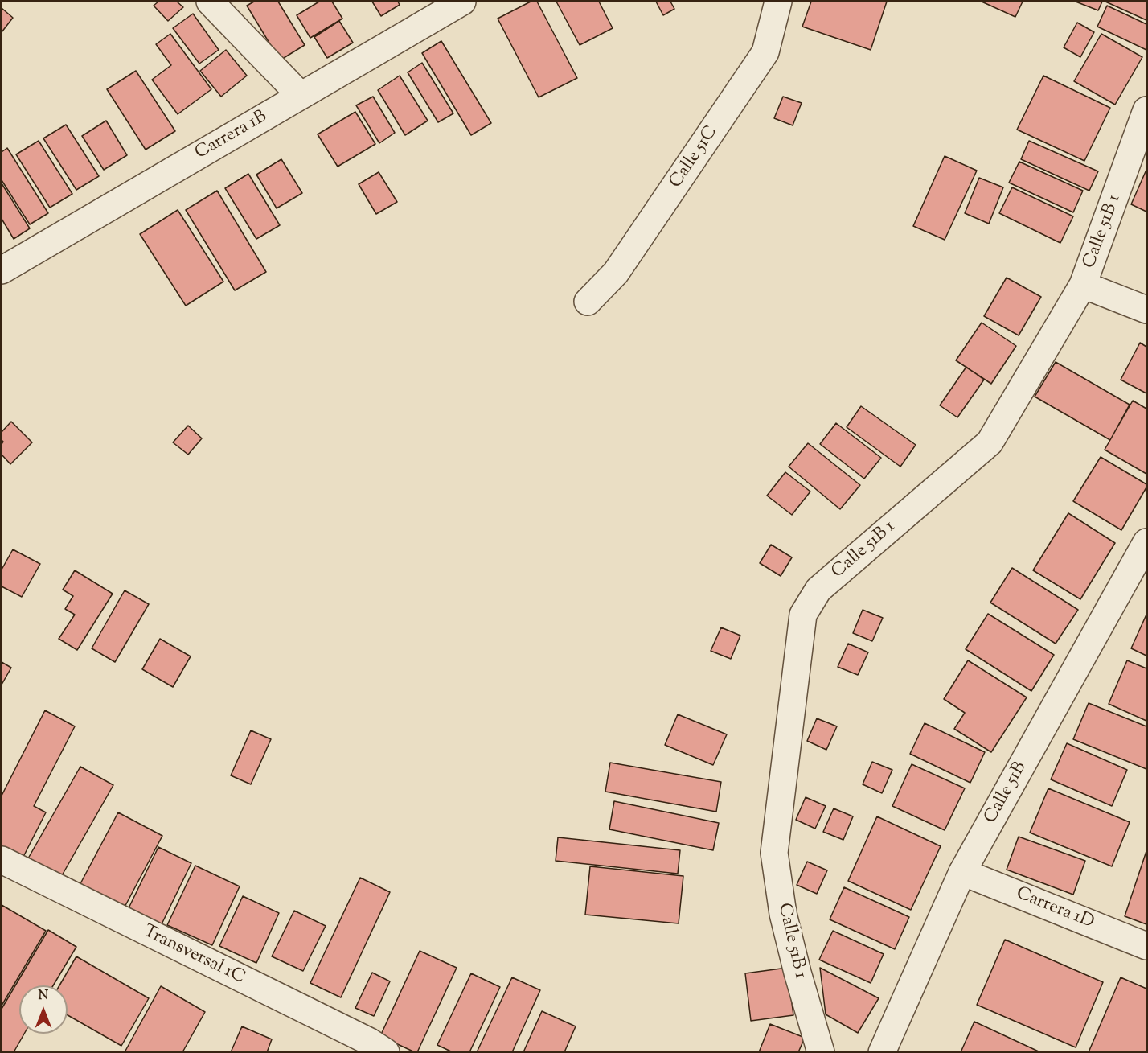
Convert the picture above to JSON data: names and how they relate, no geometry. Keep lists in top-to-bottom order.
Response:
{
  "streets": {
    "street": [
      "Carrera 1B",
      "Calle 51C",
      "Calle 51B 1",
      "Calle 51B",
      "Carrera 1D",
      "Transversal 1C"
    ]
  },
  "crossings": [
    ["Calle 51B", "Carrera 1D"]
  ],
  "north": "top"
}
